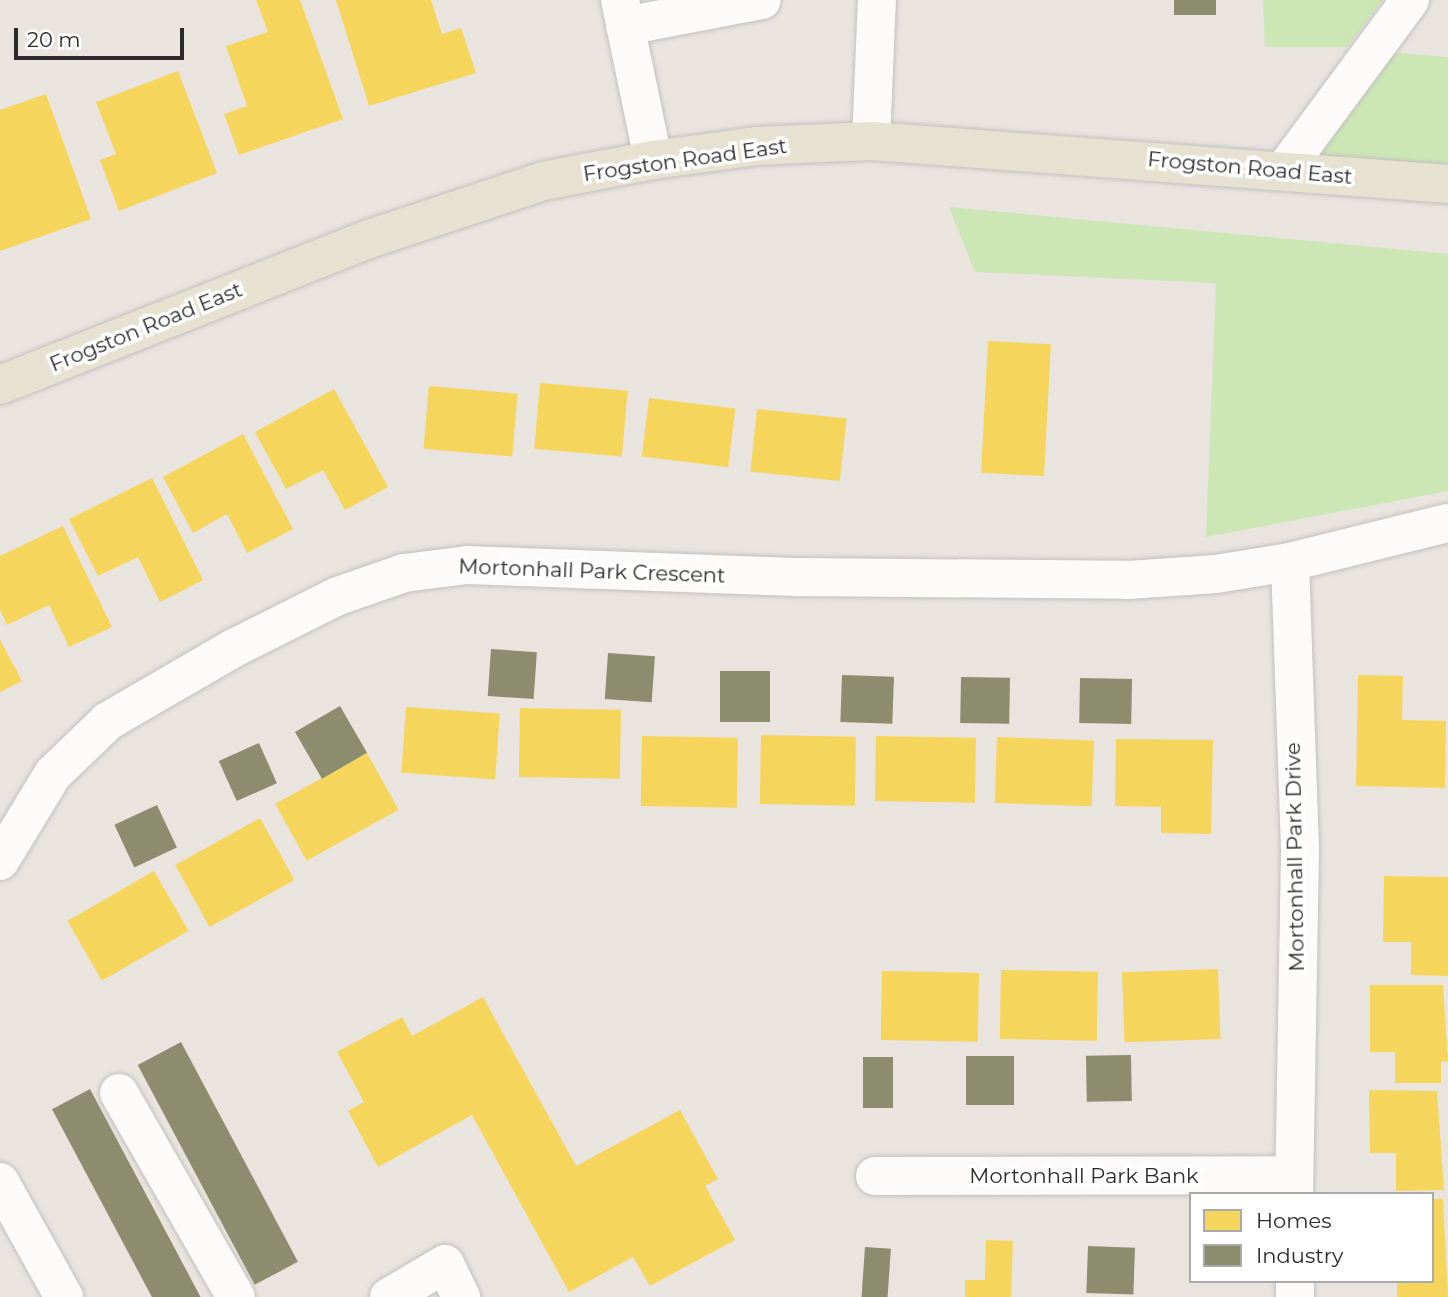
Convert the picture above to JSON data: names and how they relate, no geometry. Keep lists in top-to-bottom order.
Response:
{
  "streets": {
    "main road": ["Frogston Road East"],
    "street": ["Mortonhall Park Crescent", "Mortonhall Park Drive", "Mortonhall Park Bank"]
  },
  "crossings": [
    ["Mortonhall Park Crescent", "Mortonhall Park Drive"],
    ["Mortonhall Park Drive", "Mortonhall Park Bank"]
  ],
  "legend": ["Homes", "Industry"],
  "scale_bar": "20 m"
}
